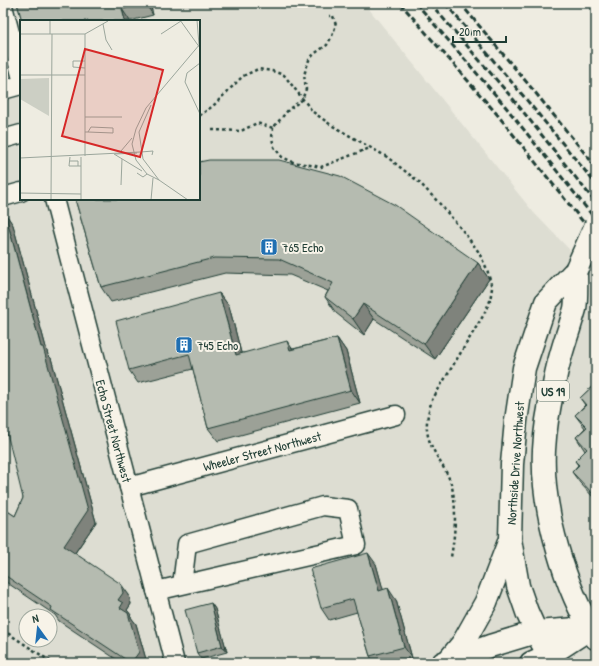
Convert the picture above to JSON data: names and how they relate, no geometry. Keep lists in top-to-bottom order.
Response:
{
  "streets": {
    "main road": ["US 19", "Northside Drive Northwest"],
    "street": ["Echo Street Northwest", "Wheeler Street Northwest"]
  },
  "crossings": [
    ["Echo Street Northwest", "Wheeler Street Northwest"]
  ],
  "places": {
    "building": ["765 Echo", "745 Echo"]
  },
  "scale_bar": "20 m",
  "north": "top"
}
